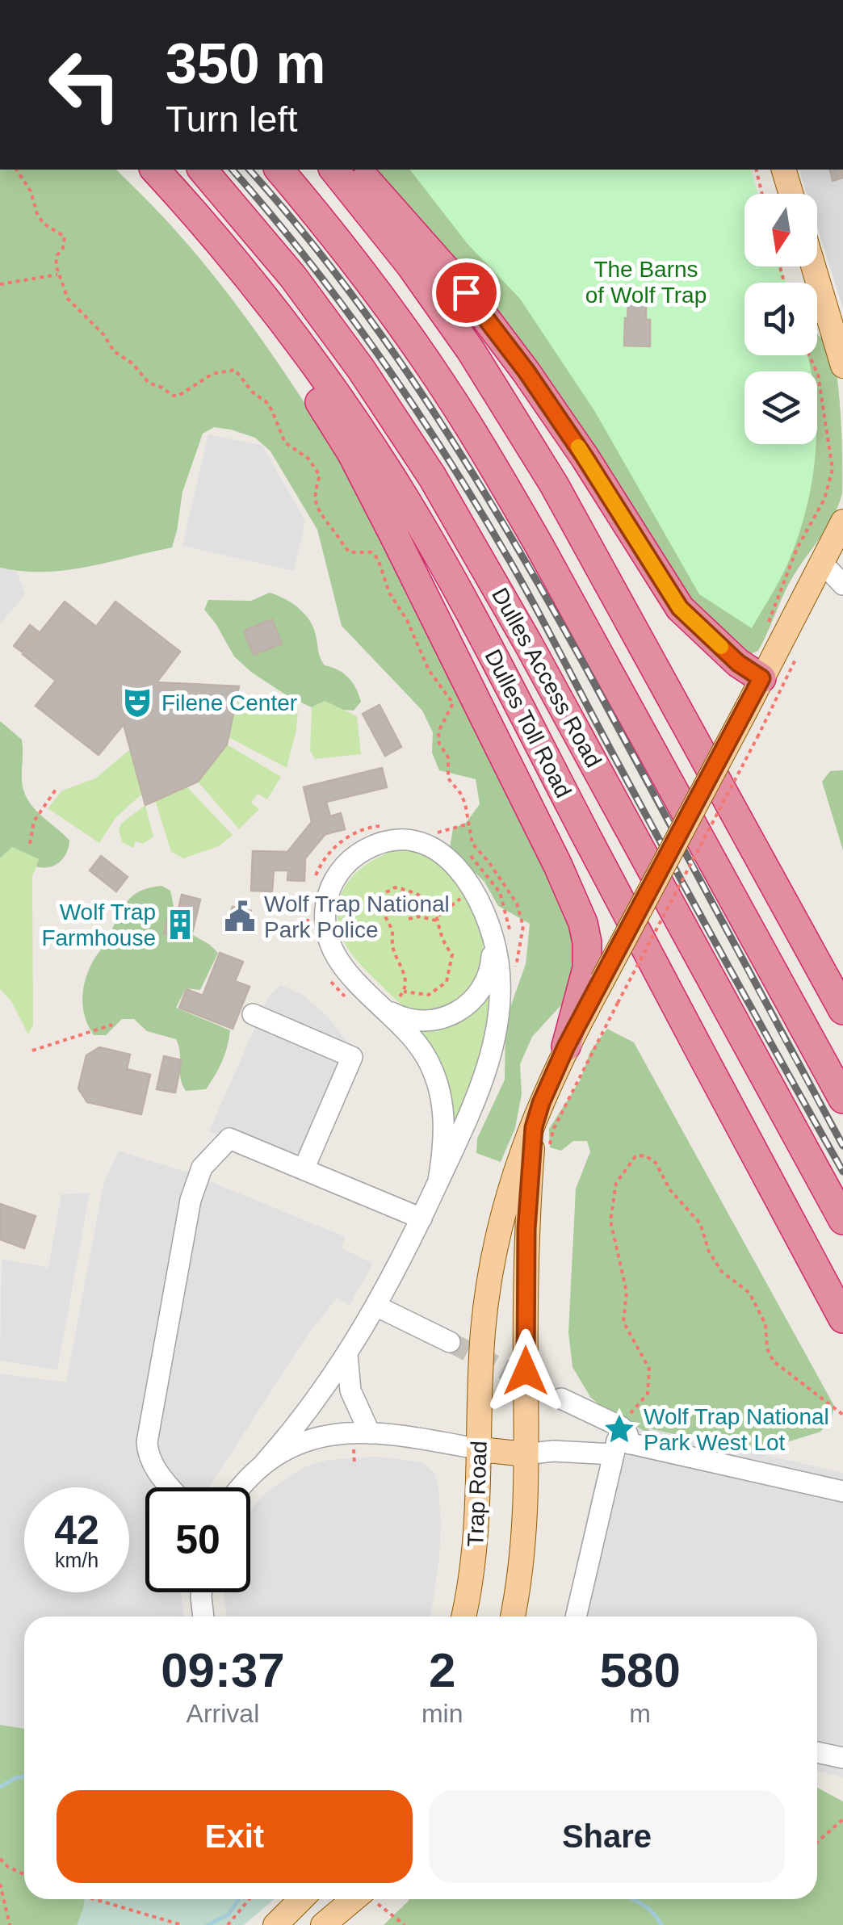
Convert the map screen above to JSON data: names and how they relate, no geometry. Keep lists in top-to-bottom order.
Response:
{
  "streets": {
    "highway": ["Dulles Access Road", "Dulles Toll Road"],
    "main road": ["Trap Road"]
  },
  "parks": ["The Barns of Wolf Trap"],
  "places": {
    "theatre": ["Filene Center"],
    "public building": ["Wolf Trap National Park Police"],
    "building": ["Wolf Trap Farmhouse"],
    "place": ["Wolf Trap National Park West Lot"]
  },
  "north": "bottom",
  "page": {
    "turn": ["350 m", "Turn left"],
    "speed": "42 km/h",
    "limit": "50",
    "eta": [
      "09:37",
      "Arrival",
      "2",
      "min",
      "580",
      "m"
    ],
    "buttons": ["Exit", "Share"]
  }
}
